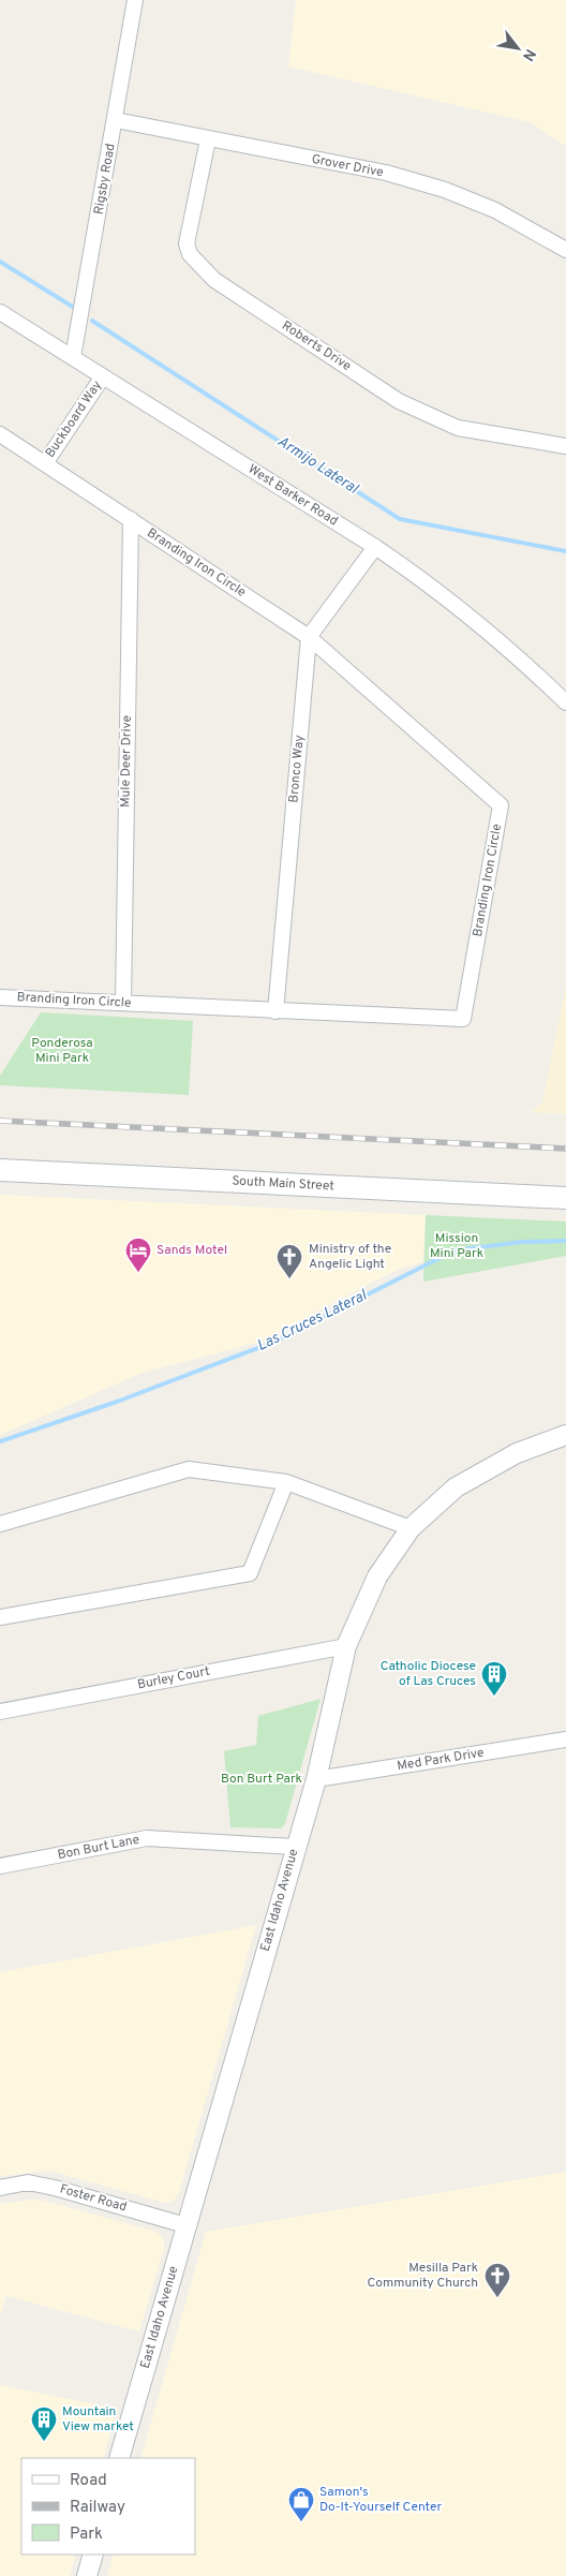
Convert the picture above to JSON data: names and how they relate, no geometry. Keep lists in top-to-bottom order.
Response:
{
  "streets": {
    "main road": ["South Main Street"],
    "street": [
      "Grover Drive",
      "Rigsby Road",
      "Roberts Drive",
      "Buckboard Way",
      "West Barker Road",
      "Branding Iron Circle",
      "Mule Deer Drive",
      "Bronco Way",
      "Burley Court",
      "Med Park Drive",
      "Bon Burt Lane",
      "East Idaho Avenue",
      "Foster Road"
    ]
  },
  "crossings": [
    ["Grover Drive", "Rigsby Road"],
    ["Grover Drive", "Roberts Drive"],
    ["Rigsby Road", "West Barker Road"],
    ["Buckboard Way", "West Barker Road"],
    ["Buckboard Way", "Branding Iron Circle"],
    ["Branding Iron Circle", "Mule Deer Drive"],
    ["Branding Iron Circle", "Bronco Way"],
    ["Burley Court", "East Idaho Avenue"],
    ["Med Park Drive", "East Idaho Avenue"],
    ["Bon Burt Lane", "East Idaho Avenue"],
    ["East Idaho Avenue", "Foster Road"]
  ],
  "water": ["Armijo Lateral", "Las Cruces Lateral"],
  "parks": ["Ponderosa Mini Park", "Mission Mini Park", "Bon Burt Park"],
  "places": {
    "hotel": ["Sands Motel"],
    "church": ["Ministry of the Angelic Light", "Mesilla Park Community Church"],
    "building": ["Catholic Diocese of Las Cruces", "Mountain View market"],
    "shop": ["Samon's Do-It-Yourself Center"]
  },
  "legend": ["Road", "Railway", "Park"],
  "north": "bottom right"
}
